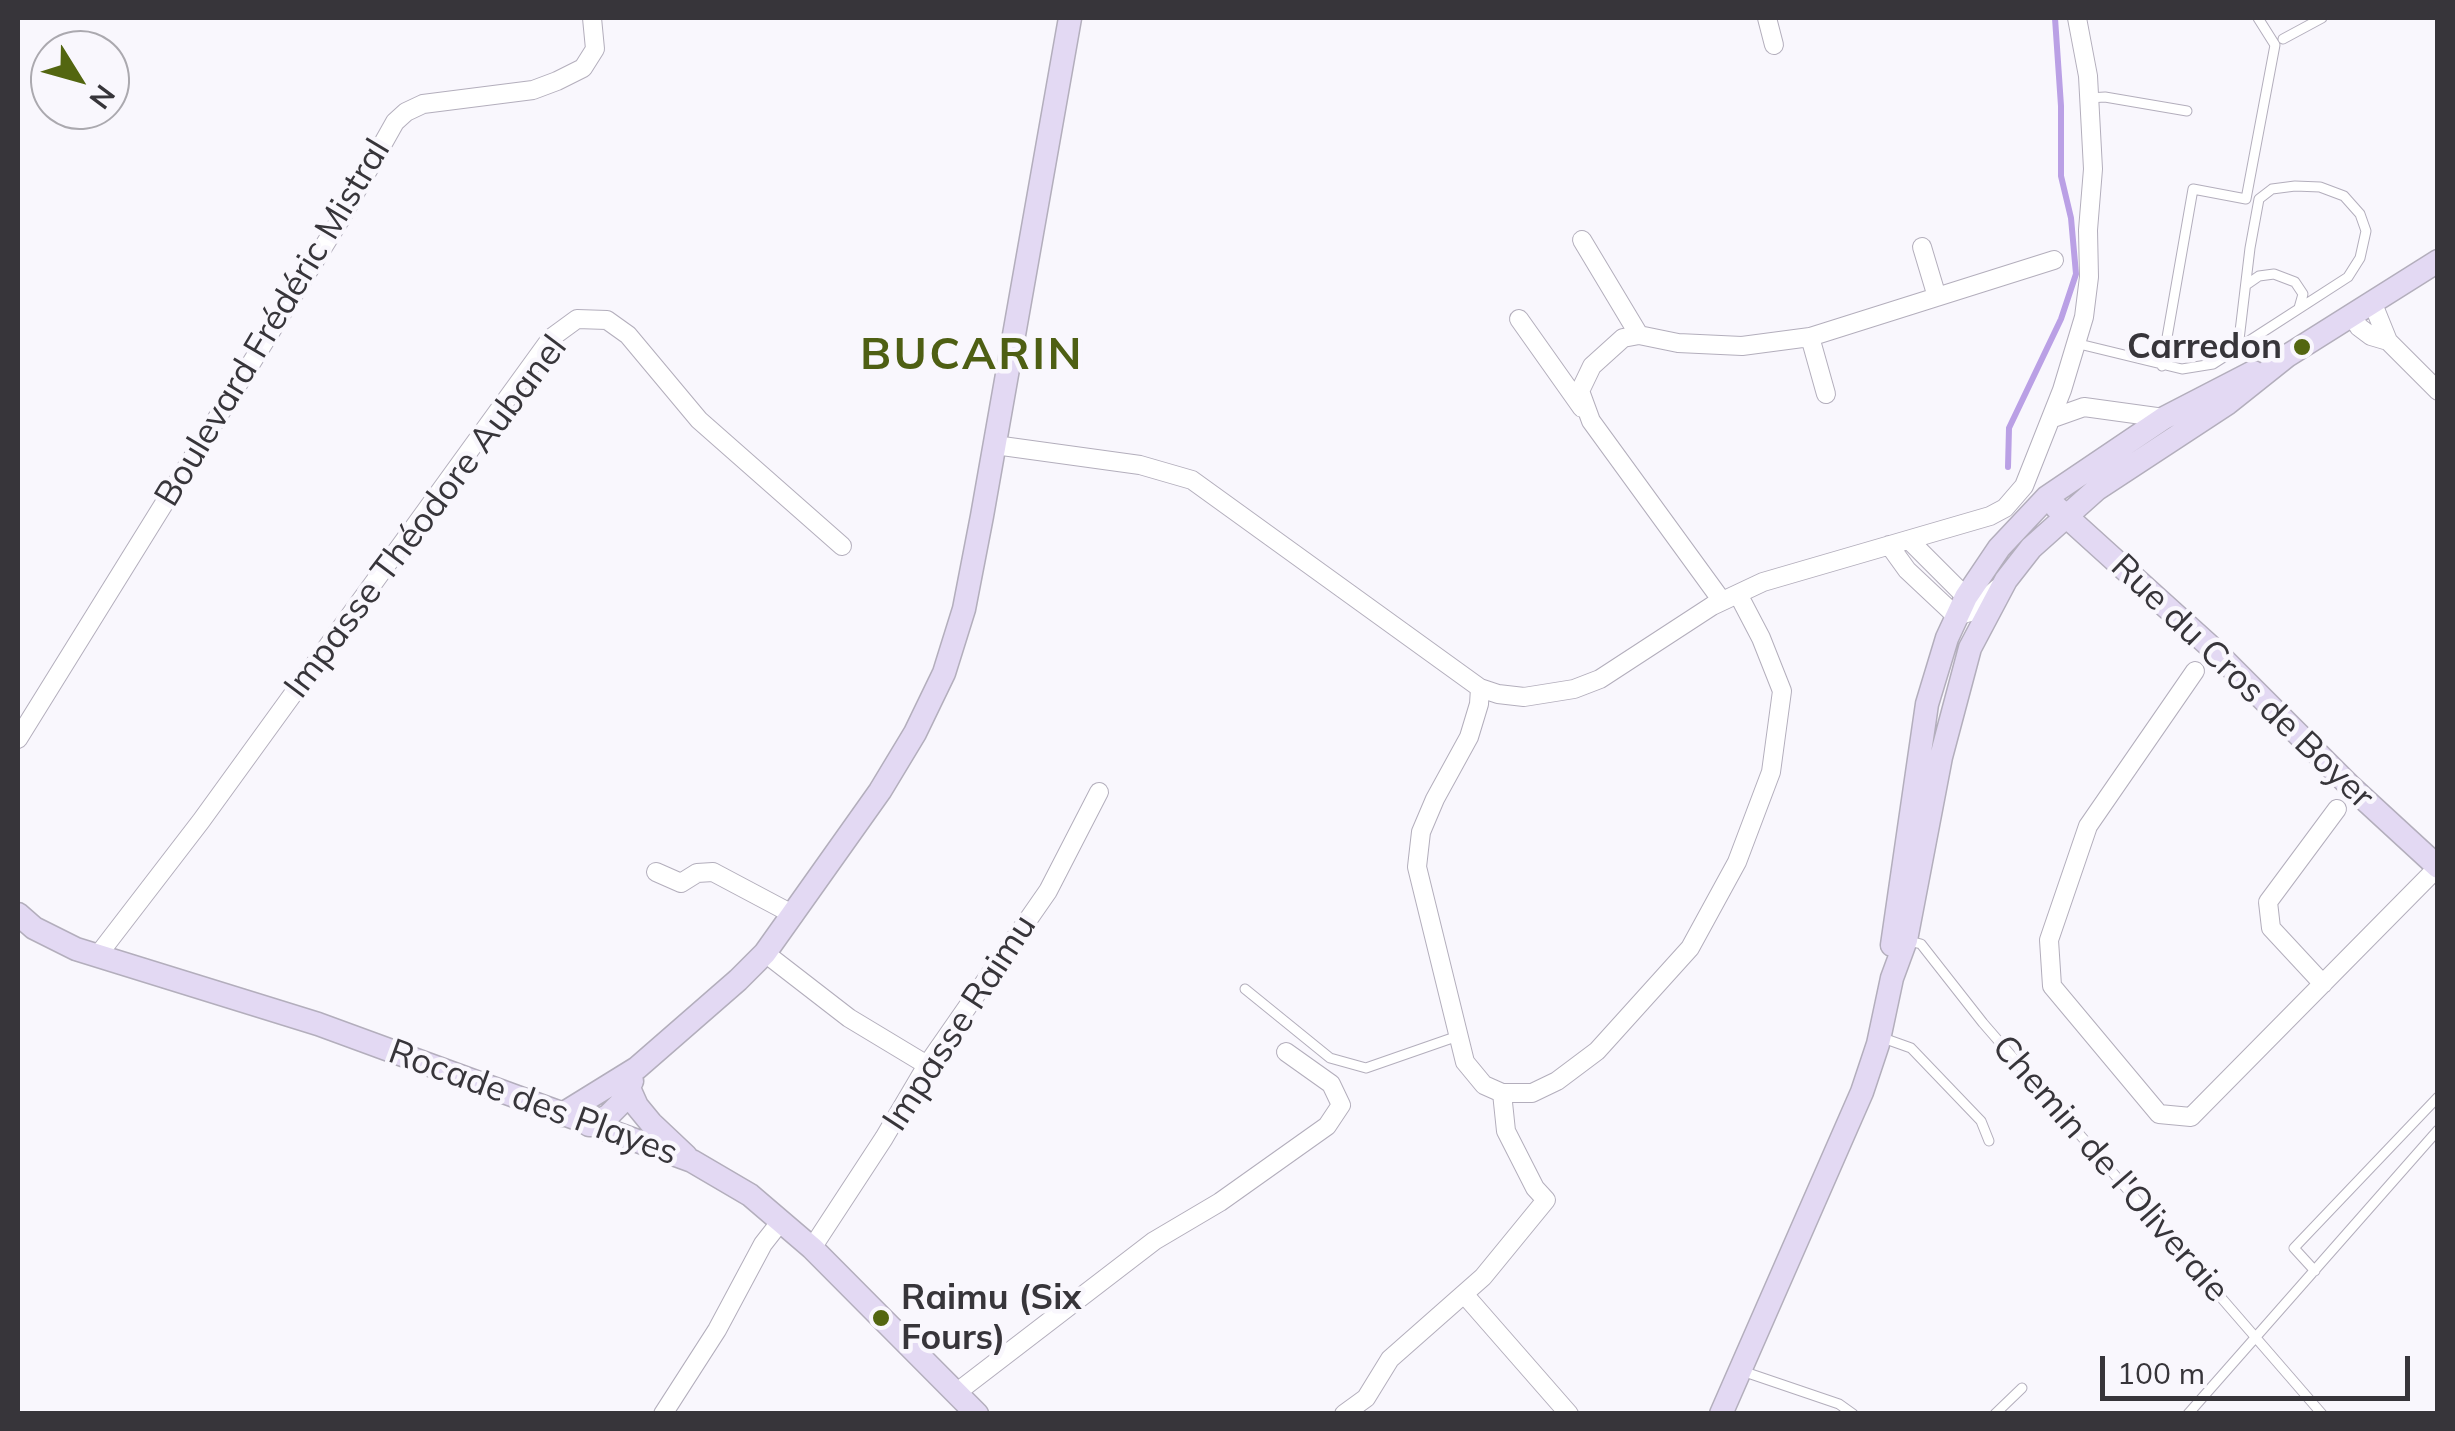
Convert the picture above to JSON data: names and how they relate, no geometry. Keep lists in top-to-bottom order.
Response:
{
  "streets": {
    "street": [
      "Boulevard Frédéric Mistral",
      "Impasse Théodore Aubanel",
      "Rue du Cros de Boyer",
      "Impasse Raimu",
      "Rocade des Playes"
    ],
    "lane": ["Chemin de l'Oliveraie"]
  },
  "crossings": [
    ["Impasse Théodore Aubanel", "Rocade des Playes"],
    ["Impasse Raimu", "Rocade des Playes"]
  ],
  "districts": ["BUCARIN"],
  "places": ["Carredon", "Raimu (Six Fours)"],
  "scale_bar": "100 m",
  "north": "bottom right"
}
